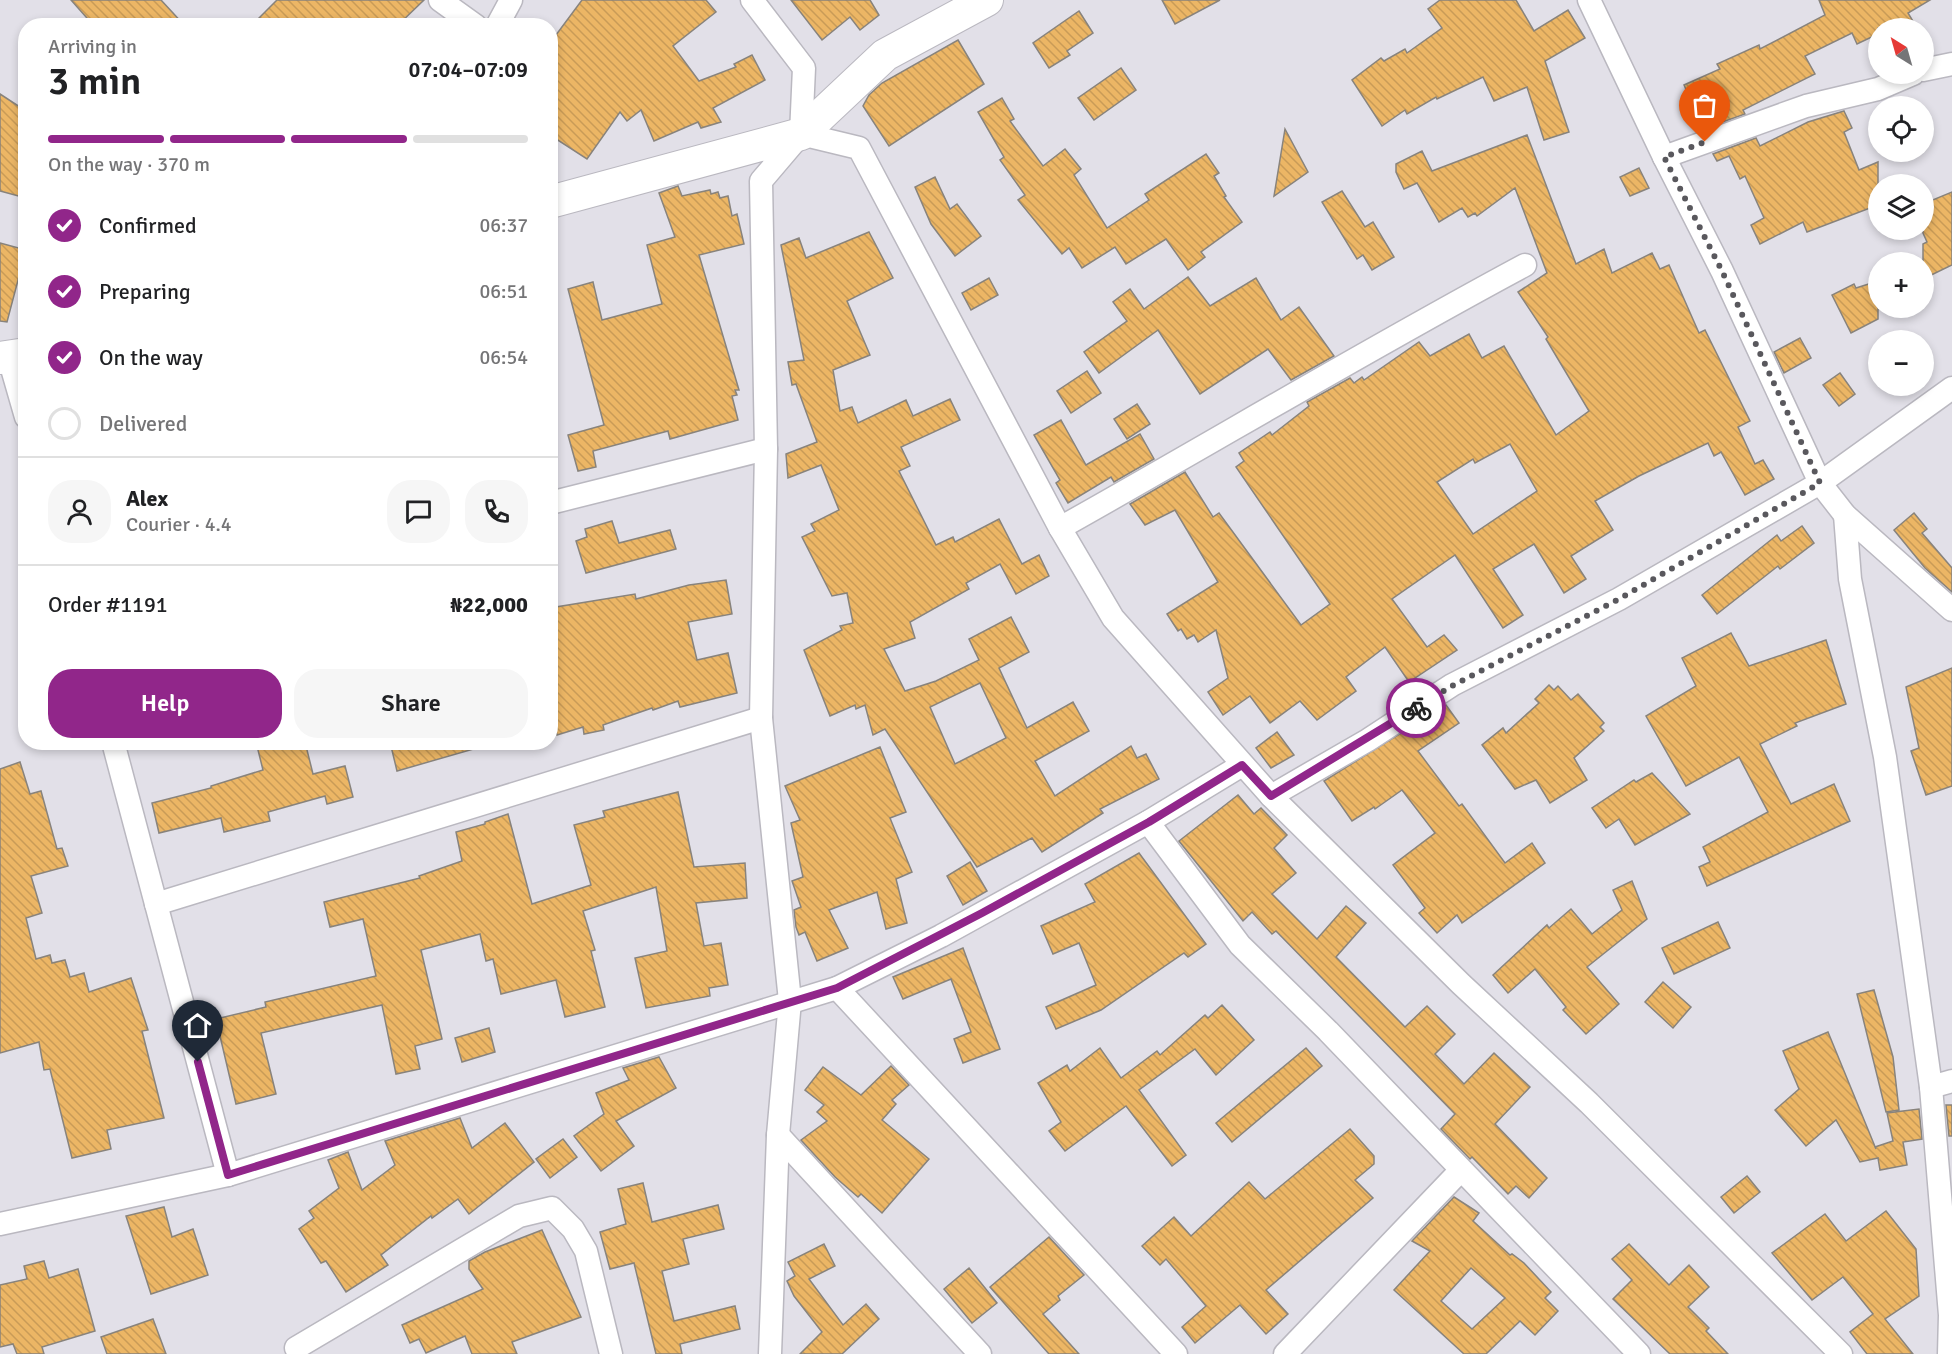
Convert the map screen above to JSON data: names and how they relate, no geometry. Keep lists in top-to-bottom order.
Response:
{
  "north": "top left",
  "page": {
    "map_buttons": ["+", "−"],
    "heading": ["3 min", "Arriving in", "07:04–07:09"],
    "panel": [
      "Alex",
      "Courier · 4.4",
      "Order #1191",
      "₦22,000"
    ],
    "bar": "On the way · 370 m",
    "list": [
      ["Confirmed", "06:37"],
      ["Preparing", "06:51"],
      ["On the way", "06:54"],
      "Delivered"
    ],
    "buttons": ["Help", "Share"]
  }
}
